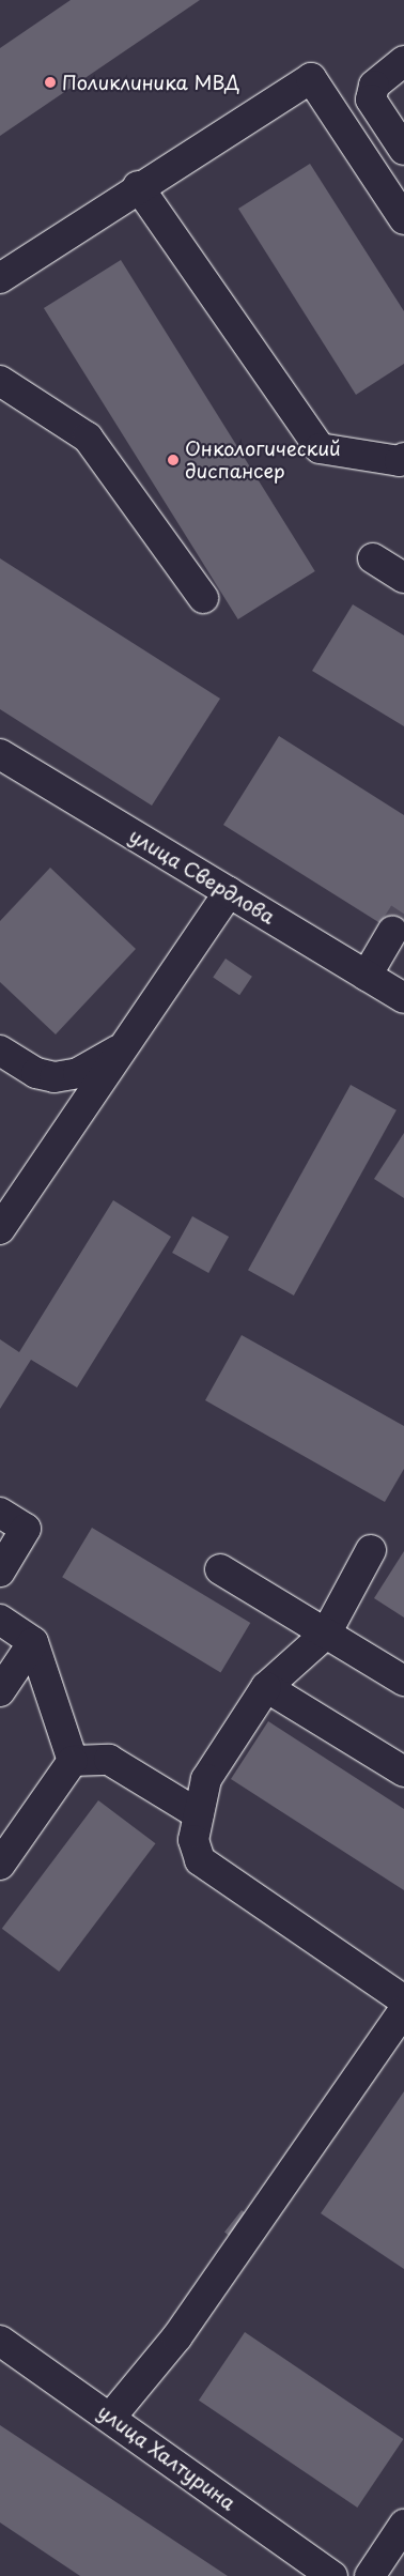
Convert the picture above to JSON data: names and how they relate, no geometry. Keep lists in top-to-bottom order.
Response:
{
  "streets": {
    "main road": ["улица Свердлова", "улица Халтурина"]
  },
  "places": ["Поликлиника МВД", "Онкологический диспансер"]
}
